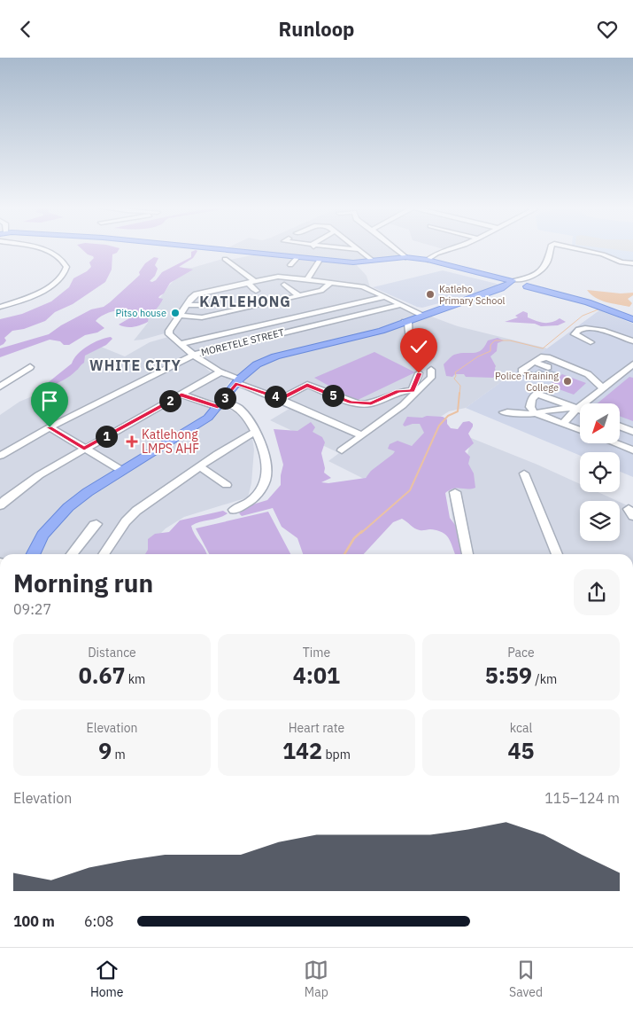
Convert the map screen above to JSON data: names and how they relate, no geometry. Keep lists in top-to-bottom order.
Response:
{
  "streets": {
    "street": ["MORETELE STREET"]
  },
  "districts": ["KATLEHONG", "WHITE CITY"],
  "places": {
    "other": ["Katleho Primary School", "Pitso house", "Police Training College"],
    "health": ["Katlehong LMPS AHF"]
  },
  "north": "bottom left",
  "page": {
    "header": "Runloop",
    "pins": [
      "5",
      "4",
      "3",
      "2",
      "1"
    ],
    "heading": ["Morning run", "09:27"],
    "stats": [
      ["Distance", "0.67 km"],
      ["Time", "4:01"],
      ["Pace", "5:59 /km"],
      ["Elevation", "9 m"],
      ["Heart rate", "142 bpm"],
      ["kcal", "45"]
    ],
    "chart": ["Elevation", "115–124 m"],
    "list": [
      {
        "name": "100 m",
        "note": "6:08"
      }
    ],
    "tabs": ["Home", "Map", "Saved"]
  }
}
